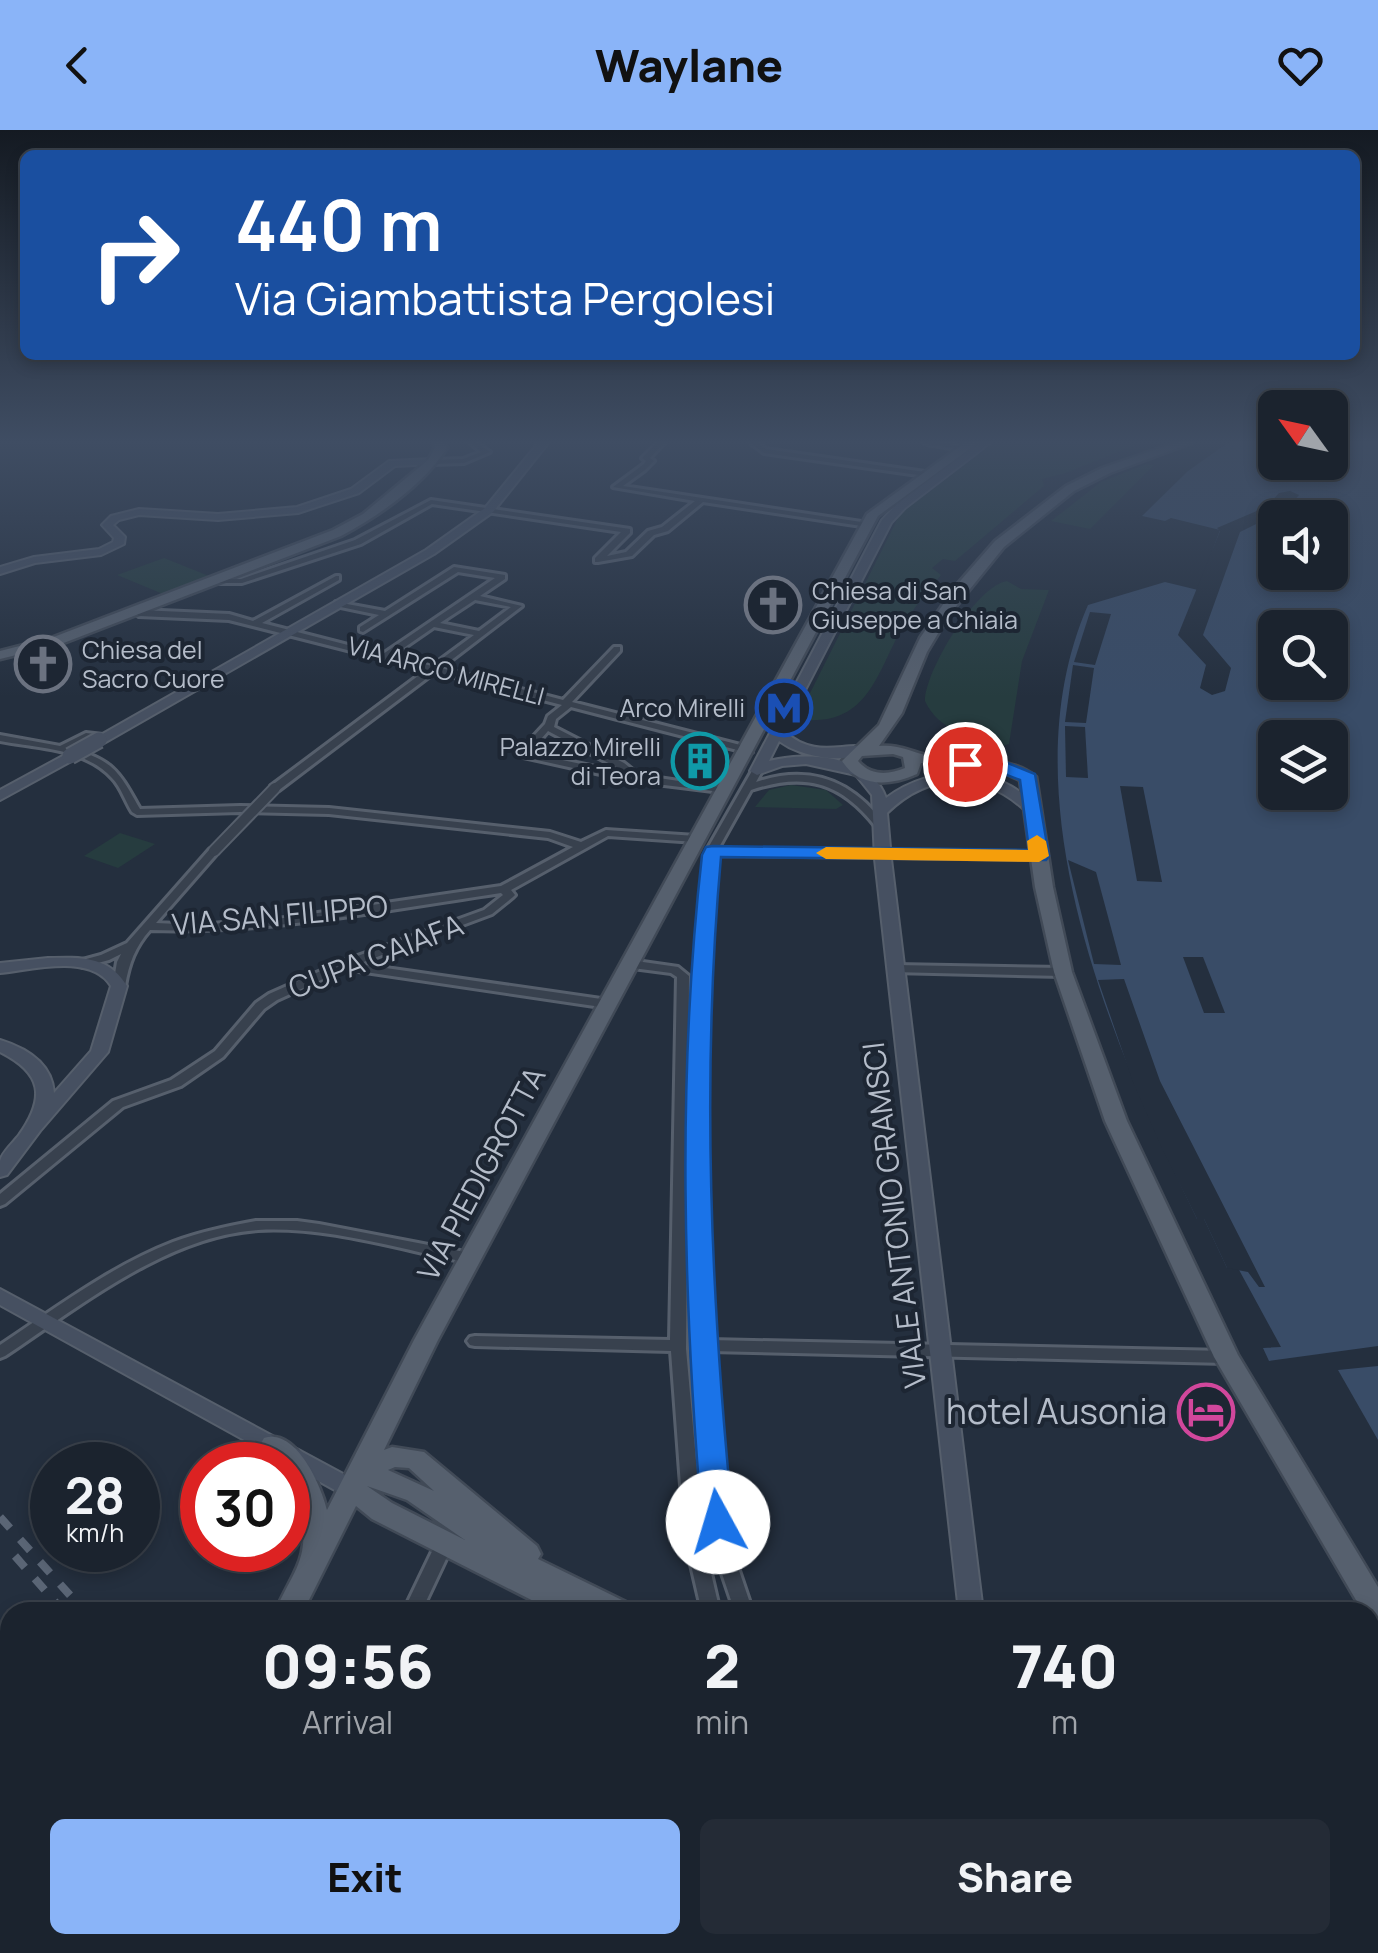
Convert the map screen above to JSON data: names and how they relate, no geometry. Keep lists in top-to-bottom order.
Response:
{
  "streets": {
    "main road": ["VIA PIEDIGROTTA"],
    "street": [
      "VIA ARCO MIRELLI",
      "VIA SAN FILIPPO",
      "CUPA CAIAFA",
      "VIALE ANTONIO GRAMSCI"
    ]
  },
  "crossings": [
    ["VIA ARCO MIRELLI", "VIA PIEDIGROTTA"],
    ["VIA SAN FILIPPO", "CUPA CAIAFA"],
    ["VIA SAN FILIPPO", "VIA PIEDIGROTTA"]
  ],
  "places": {
    "church": ["Chiesa di San Giuseppe a Chiaia", "Chiesa del Sacro Cuore"],
    "metro station": ["Arco Mirelli"],
    "building": ["Palazzo Mirelli di Teora"],
    "hotel": ["hotel Ausonia"]
  },
  "north": "top left",
  "page": {
    "header": "Waylane",
    "turn": ["440 m", "Via Giambattista Pergolesi"],
    "speed": "28 km/h",
    "limit": "30",
    "eta": [
      "09:56",
      "Arrival",
      "2",
      "min",
      "740",
      "m"
    ],
    "buttons": ["Exit", "Share"]
  }
}
